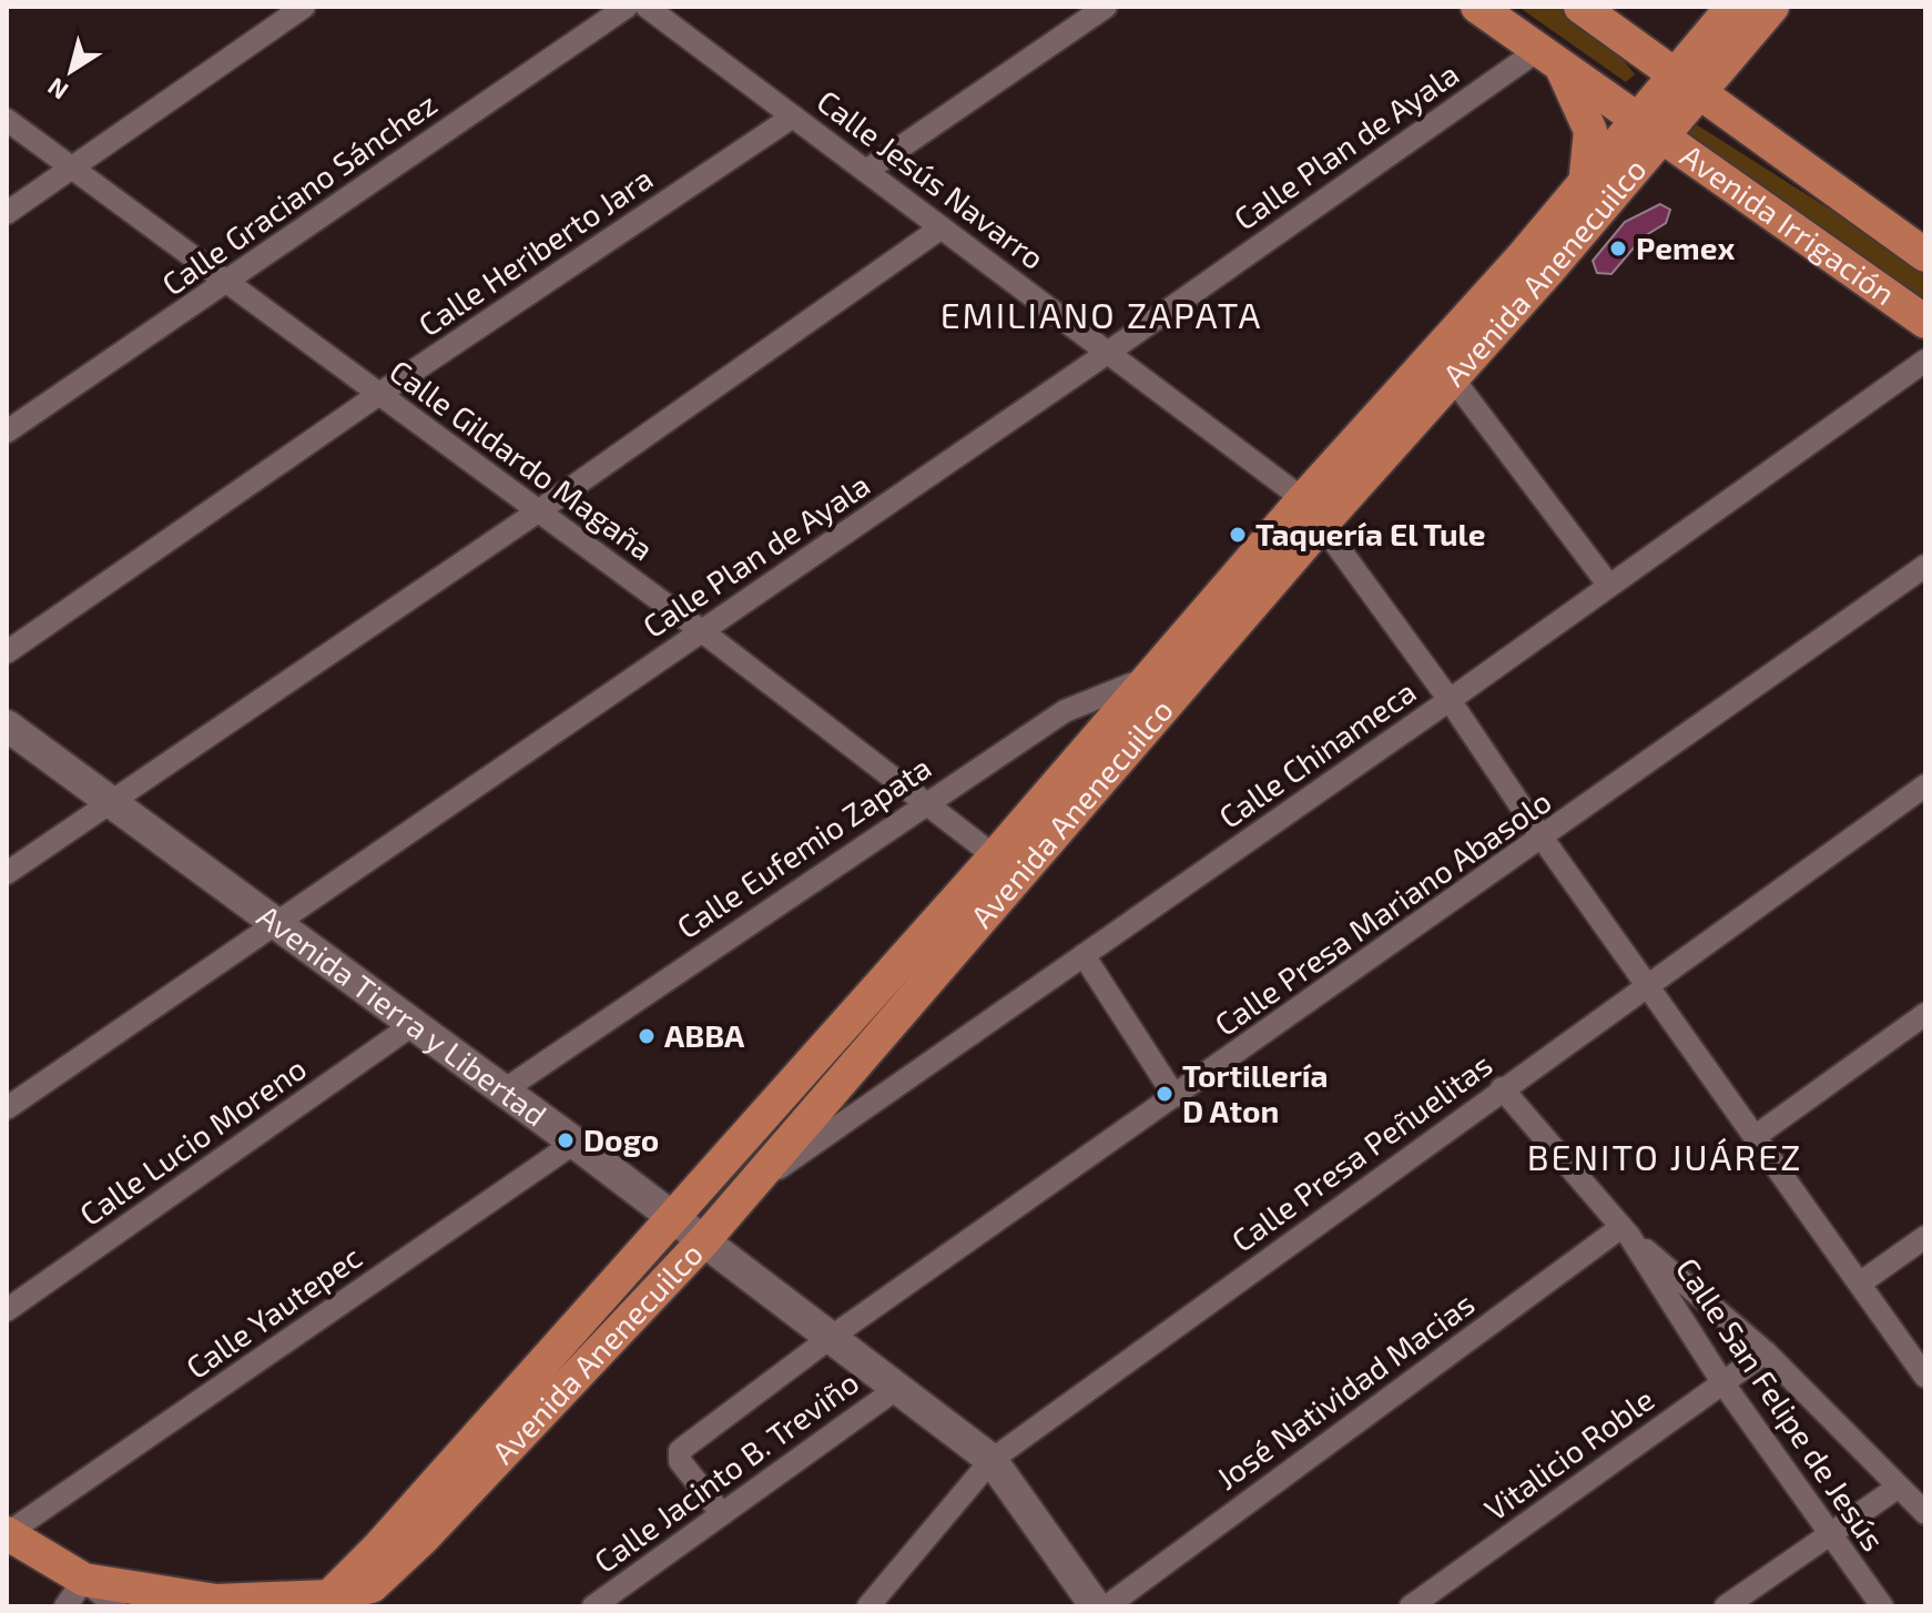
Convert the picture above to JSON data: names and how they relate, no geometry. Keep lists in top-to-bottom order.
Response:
{
  "streets": {
    "main road": ["Avenida Irrigación", "Avenida Anenecuilco"],
    "street": [
      "Calle Plan de Ayala",
      "Calle Jesús Navarro",
      "Calle Graciano Sánchez",
      "Calle Heriberto Jara",
      "Calle Gildardo Magaña",
      "Calle Chinameca",
      "Calle Eufemio Zapata",
      "Calle Presa Mariano Abasolo",
      "Avenida Tierra y Libertad",
      "Calle Lucio Moreno",
      "Calle Presa Peñuelitas",
      "Calle Yautepec",
      "José Natividad Macias",
      "Calle San Felipe de Jesús",
      "Vitalicio Roble",
      "Calle Jacinto B. Treviño"
    ]
  },
  "crossings": [
    ["Calle Plan de Ayala", "Calle Jesús Navarro"],
    ["Calle Plan de Ayala", "Avenida Irrigación"],
    ["Calle Plan de Ayala", "Calle Gildardo Magaña"],
    ["Calle Plan de Ayala", "Avenida Tierra y Libertad"],
    ["Calle Jesús Navarro", "Calle Heriberto Jara"],
    ["Calle Jesús Navarro", "Avenida Anenecuilco"],
    ["Calle Jesús Navarro", "Calle Chinameca"],
    ["Calle Jesús Navarro", "Calle Presa Mariano Abasolo"],
    ["Calle Jesús Navarro", "Calle Presa Peñuelitas"],
    ["Calle Graciano Sánchez", "Calle Gildardo Magaña"],
    ["Avenida Irrigación", "Avenida Anenecuilco"],
    ["Calle Heriberto Jara", "Calle Gildardo Magaña"],
    ["Avenida Anenecuilco", "Calle Gildardo Magaña"],
    ["Avenida Anenecuilco", "Calle Chinameca"],
    ["Avenida Anenecuilco", "Calle Eufemio Zapata"],
    ["Avenida Anenecuilco", "Avenida Tierra y Libertad"],
    ["Calle Gildardo Magaña", "Calle Eufemio Zapata"],
    ["Calle Eufemio Zapata", "Avenida Tierra y Libertad"],
    ["Calle Presa Mariano Abasolo", "Avenida Tierra y Libertad"],
    ["Calle Presa Mariano Abasolo", "Calle Jacinto B. Treviño"],
    ["Avenida Tierra y Libertad", "Calle Lucio Moreno"],
    ["Avenida Tierra y Libertad", "Calle Presa Peñuelitas"],
    ["Avenida Tierra y Libertad", "Calle Yautepec"],
    ["Avenida Tierra y Libertad", "Calle Jacinto B. Treviño"],
    ["Calle Presa Peñuelitas", "Calle San Felipe de Jesús"],
    ["José Natividad Macias", "Calle San Felipe de Jesús"],
    ["Calle San Felipe de Jesús", "Vitalicio Roble"]
  ],
  "districts": ["EMILIANO ZAPATA", "BENITO JUÁREZ"],
  "places": [
    "Pemex",
    "Taquería El Tule",
    "ABBA",
    "Tortillería D Aton",
    "Dogo"
  ],
  "north": "bottom left"
}
